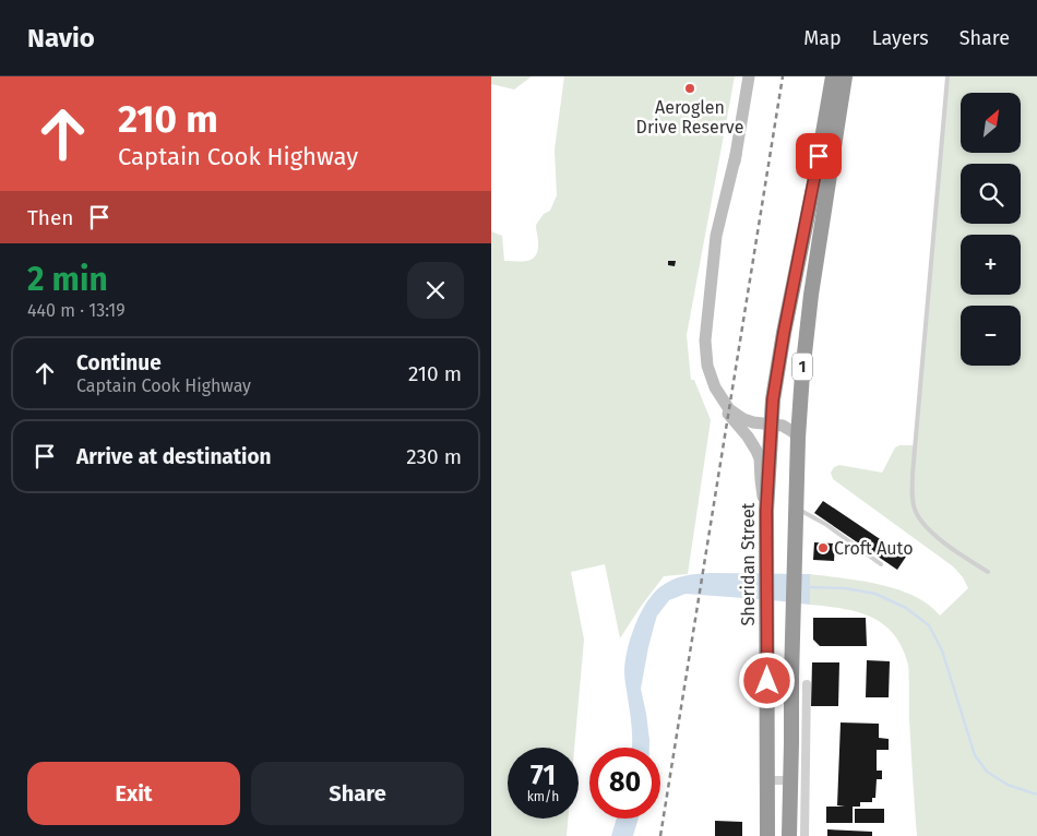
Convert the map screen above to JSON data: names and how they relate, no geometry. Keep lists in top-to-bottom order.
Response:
{
  "streets": {
    "highway": ["1", "Sheridan Street"]
  },
  "crossings": [
    ["1", "Sheridan Street"]
  ],
  "places": ["Aeroglen Drive Reserve", "Croft Auto"],
  "north": "top right",
  "page": {
    "header": "Navio",
    "nav": ["Map", "Layers", "Share"],
    "turn": ["210 m", "Captain Cook Highway"],
    "map_buttons": ["+", "−"],
    "then": "Then",
    "heading": ["2 min", "440 m · 13:19"],
    "list": [
      {
        "name": "Continue",
        "note": "Captain Cook Highway",
        "value": "210 m"
      },
      {
        "name": "Arrive at destination",
        "value": "230 m"
      }
    ],
    "speed": "71 km/h",
    "limit": "80",
    "buttons": ["Exit", "Share"]
  }
}
